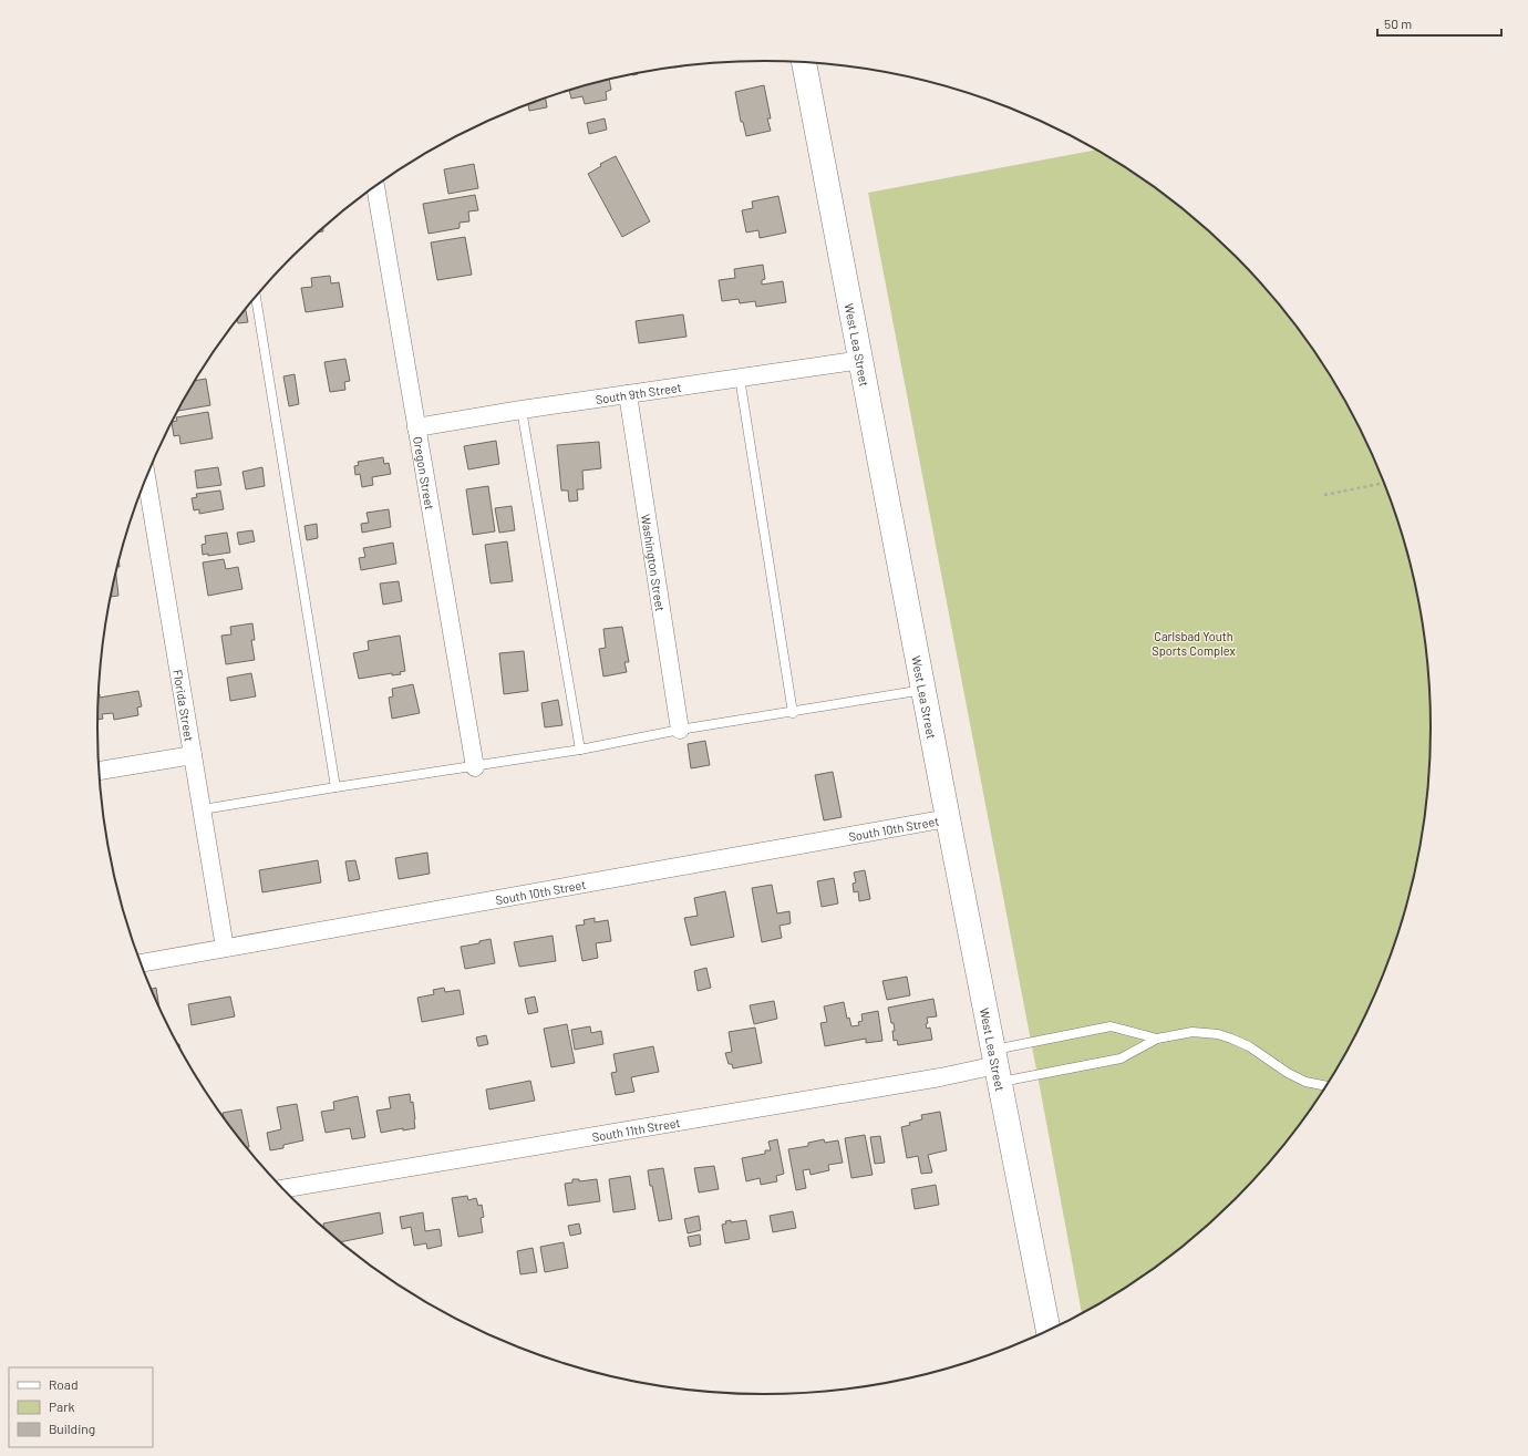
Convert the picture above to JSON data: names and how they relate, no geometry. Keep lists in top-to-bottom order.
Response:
{
  "streets": {
    "main road": ["West Lea Street"],
    "street": [
      "South 9th Street",
      "Oregon Street",
      "Washington Street",
      "Florida Street",
      "South 10th Street",
      "South 11th Street"
    ]
  },
  "crossings": [
    ["West Lea Street", "South 9th Street"],
    ["West Lea Street", "South 10th Street"],
    ["West Lea Street", "South 11th Street"],
    ["South 9th Street", "Oregon Street"],
    ["South 9th Street", "Washington Street"],
    ["Florida Street", "South 10th Street"]
  ],
  "parks": ["Carlsbad Youth Sports Complex"],
  "legend": ["Road", "Park", "Building"],
  "scale_bar": "50 m"
}
